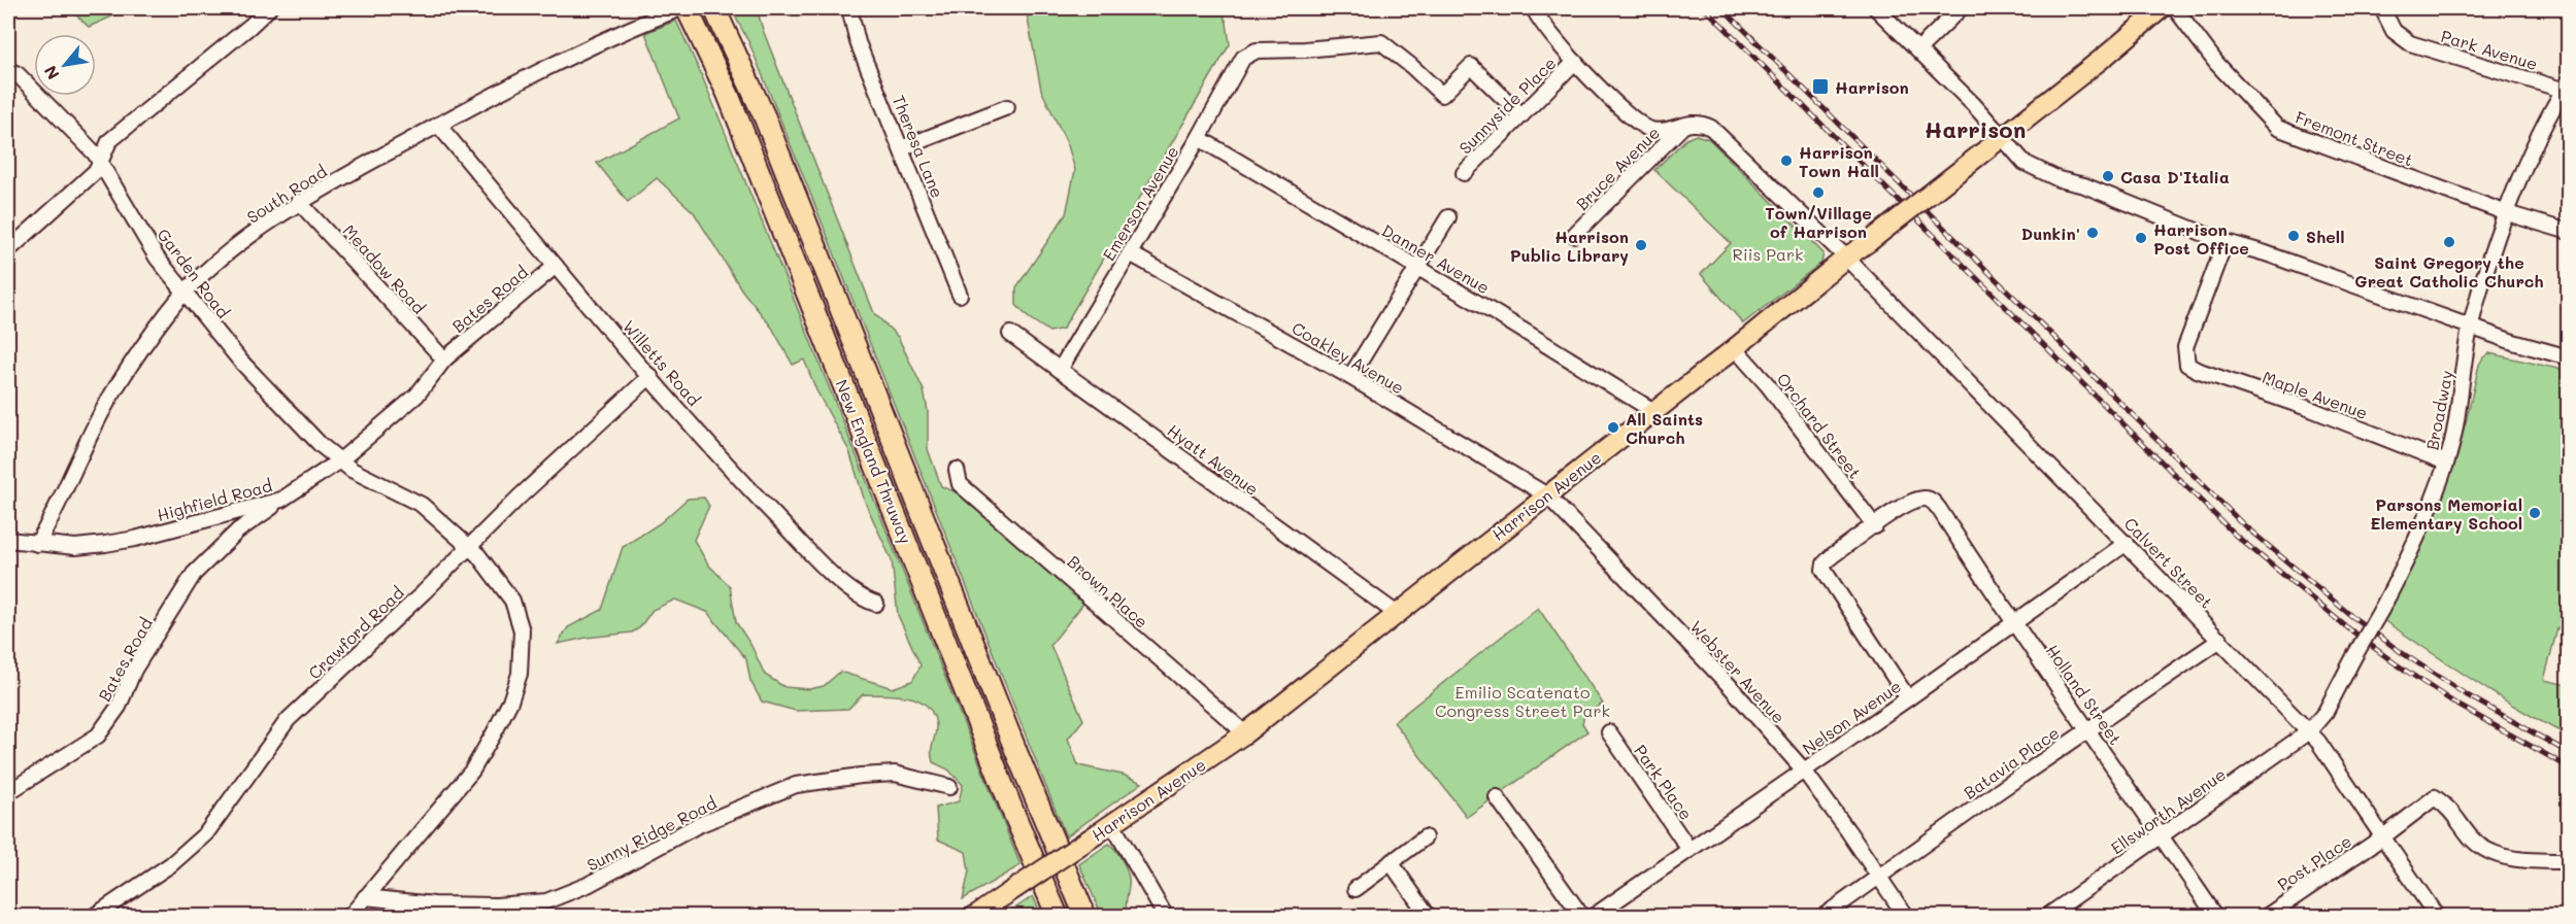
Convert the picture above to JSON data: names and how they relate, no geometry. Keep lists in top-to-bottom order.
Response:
{
  "streets": {
    "highway": ["New England Thruway"],
    "main road": ["Harrison Avenue"],
    "street": [
      "Park Avenue",
      "Sunnyside Place",
      "Fremont Street",
      "Theresa Lane",
      "Bruce Avenue",
      "South Road",
      "Emerson Avenue",
      "Danner Avenue",
      "Meadow Road",
      "Garden Road",
      "Bates Road",
      "Coakley Avenue",
      "Willetts Road",
      "Maple Avenue",
      "Broadway",
      "Orchard Street",
      "Hyatt Avenue",
      "Highfield Road",
      "Calvert Street",
      "Brown Place",
      "Crawford Road",
      "Webster Avenue",
      "Holland Street",
      "Nelson Avenue",
      "Batavia Place",
      "Park Place",
      "Ellsworth Avenue",
      "Sunny Ridge Road",
      "Post Place"
    ]
  },
  "crossings": [
    ["Park Avenue", "Broadway"],
    ["Sunnyside Place", "Emerson Avenue"],
    ["Fremont Street", "Broadway"],
    ["Bruce Avenue", "Calvert Street"],
    ["South Road", "Meadow Road"],
    ["South Road", "Garden Road"],
    ["South Road", "Willetts Road"],
    ["South Road", "Highfield Road"],
    ["Emerson Avenue", "Danner Avenue"],
    ["Emerson Avenue", "Coakley Avenue"],
    ["Emerson Avenue", "Hyatt Avenue"],
    ["Danner Avenue", "Harrison Avenue"],
    ["Meadow Road", "Bates Road"],
    ["Garden Road", "Bates Road"],
    ["Garden Road", "Highfield Road"],
    ["Bates Road", "Willetts Road"],
    ["Bates Road", "Highfield Road"],
    ["Coakley Avenue", "Harrison Avenue"],
    ["Coakley Avenue", "Webster Avenue"],
    ["Willetts Road", "Crawford Road"],
    ["Maple Avenue", "Broadway"],
    ["Broadway", "Calvert Street"],
    ["Broadway", "Ellsworth Avenue"],
    ["Orchard Street", "Harrison Avenue"],
    ["Orchard Street", "Holland Street"],
    ["Hyatt Avenue", "Harrison Avenue"],
    ["Harrison Avenue", "Calvert Street"],
    ["Harrison Avenue", "Brown Place"],
    ["Harrison Avenue", "Webster Avenue"],
    ["Calvert Street", "Nelson Avenue"],
    ["Calvert Street", "Batavia Place"],
    ["Calvert Street", "Ellsworth Avenue"],
    ["Calvert Street", "Post Place"],
    ["Webster Avenue", "Nelson Avenue"],
    ["Webster Avenue", "Batavia Place"],
    ["Holland Street", "Nelson Avenue"],
    ["Holland Street", "Batavia Place"],
    ["Holland Street", "Ellsworth Avenue"],
    ["Nelson Avenue", "Park Place"]
  ],
  "districts": ["Harrison"],
  "parks": ["Riis Park", "Emilio Scatenato Congress Street Park"],
  "places": {
    "transit": ["Harrison"],
    "other": [
      "Harrison Town Hall",
      "Casa D'Italia",
      "Town/Village of Harrison",
      "Dunkin'",
      "Shell",
      "Harrison Post Office",
      "Saint Gregory the Great Catholic Church",
      "Harrison Public Library",
      "All Saints Church",
      "Parsons Memorial Elementary School"
    ]
  },
  "north": "bottom left"
}
